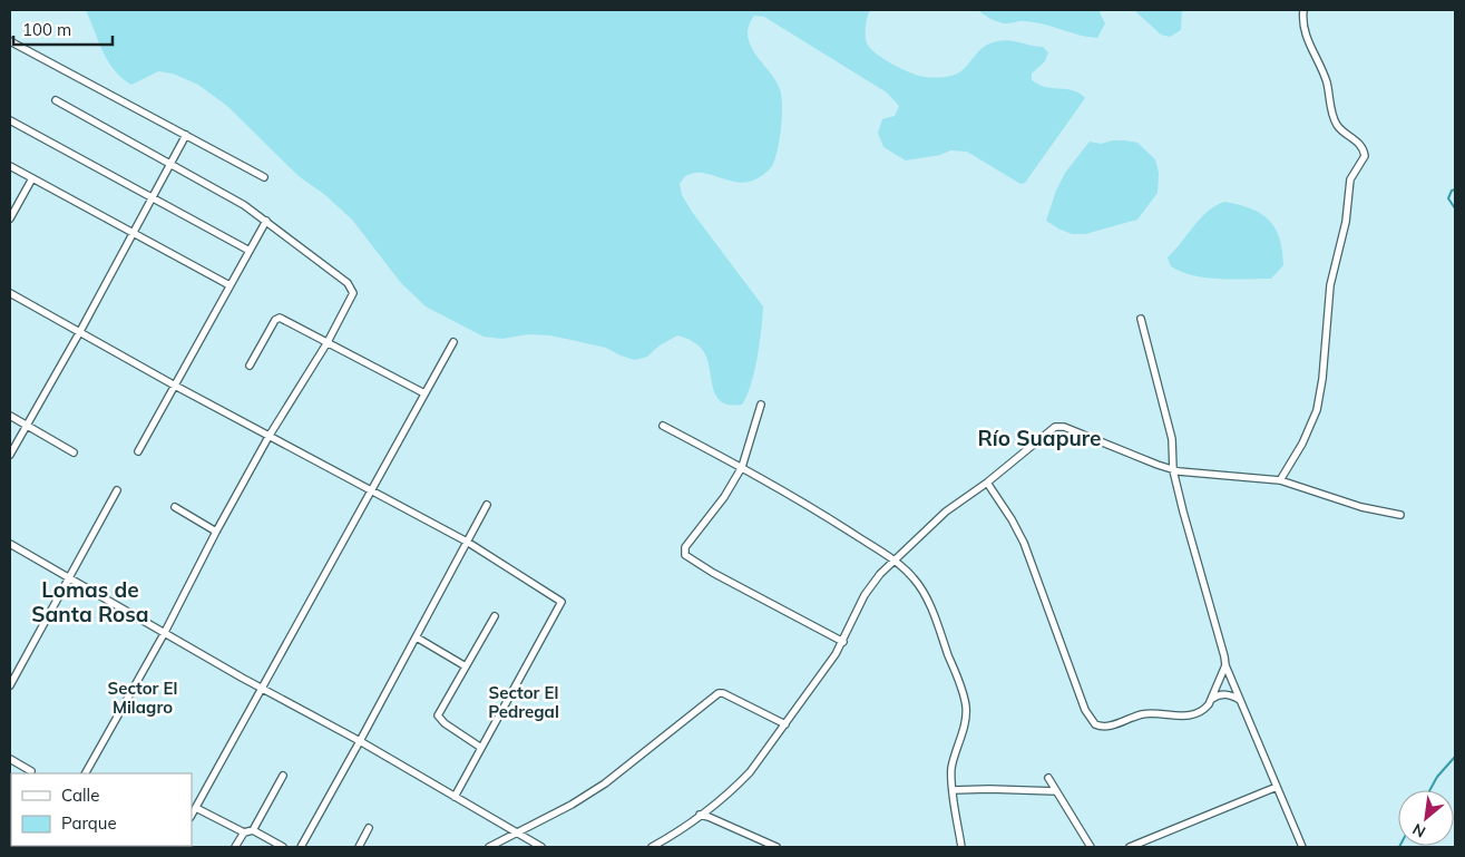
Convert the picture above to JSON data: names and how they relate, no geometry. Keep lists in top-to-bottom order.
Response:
{
  "districts": [
    "Río Suapure",
    "Lomas de Santa Rosa",
    "Sector El Milagro",
    "Sector El Pedregal"
  ],
  "legend": ["Calle", "Parque"],
  "scale_bar": "100 m",
  "north": "bottom left"
}
